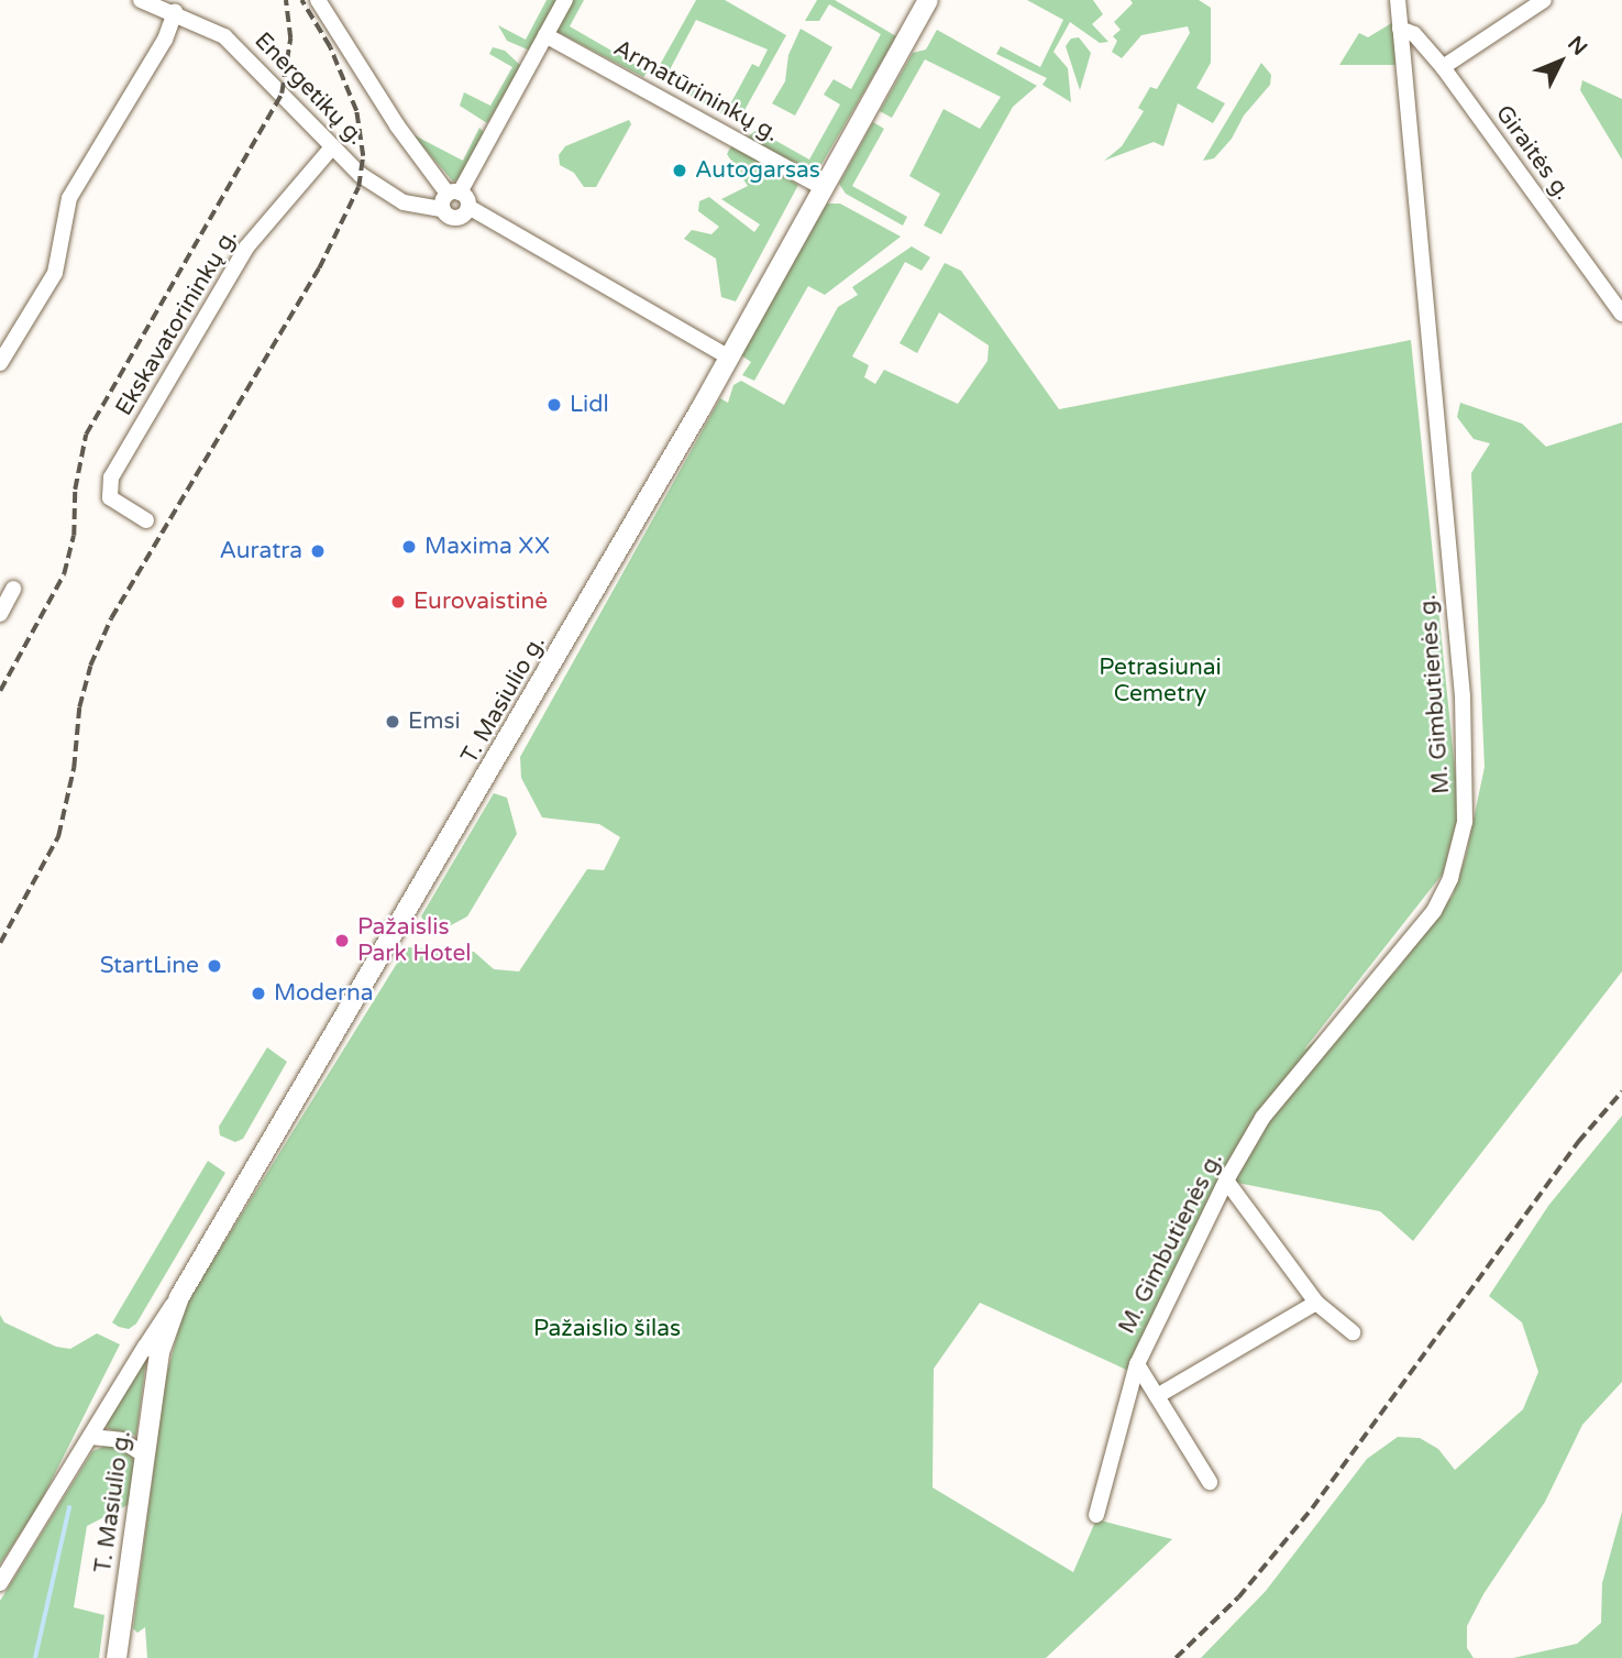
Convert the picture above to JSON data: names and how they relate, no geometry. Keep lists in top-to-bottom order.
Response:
{
  "streets": {
    "main road": ["T. Masiulio g."],
    "street": [
      "Energetikų g.",
      "Armatūrininkų g.",
      "Giraitės g.",
      "Ekskavatorininkų g.",
      "M. Gimbutienės g."
    ]
  },
  "crossings": [
    ["Energetikų g.", "Ekskavatorininkų g."],
    ["Armatūrininkų g.", "T. Masiulio g."],
    ["Giraitės g.", "M. Gimbutienės g."]
  ],
  "parks": ["Petrasiunai Cemetry", "Pažaislio šilas"],
  "places": [
    "Autogarsas",
    "Lidl",
    "Maxima XX",
    "Auratra",
    "Eurovaistinė",
    "Emsi",
    "Pažaislis Park Hotel",
    "StartLine",
    "Moderna"
  ],
  "north": "top right"
}
